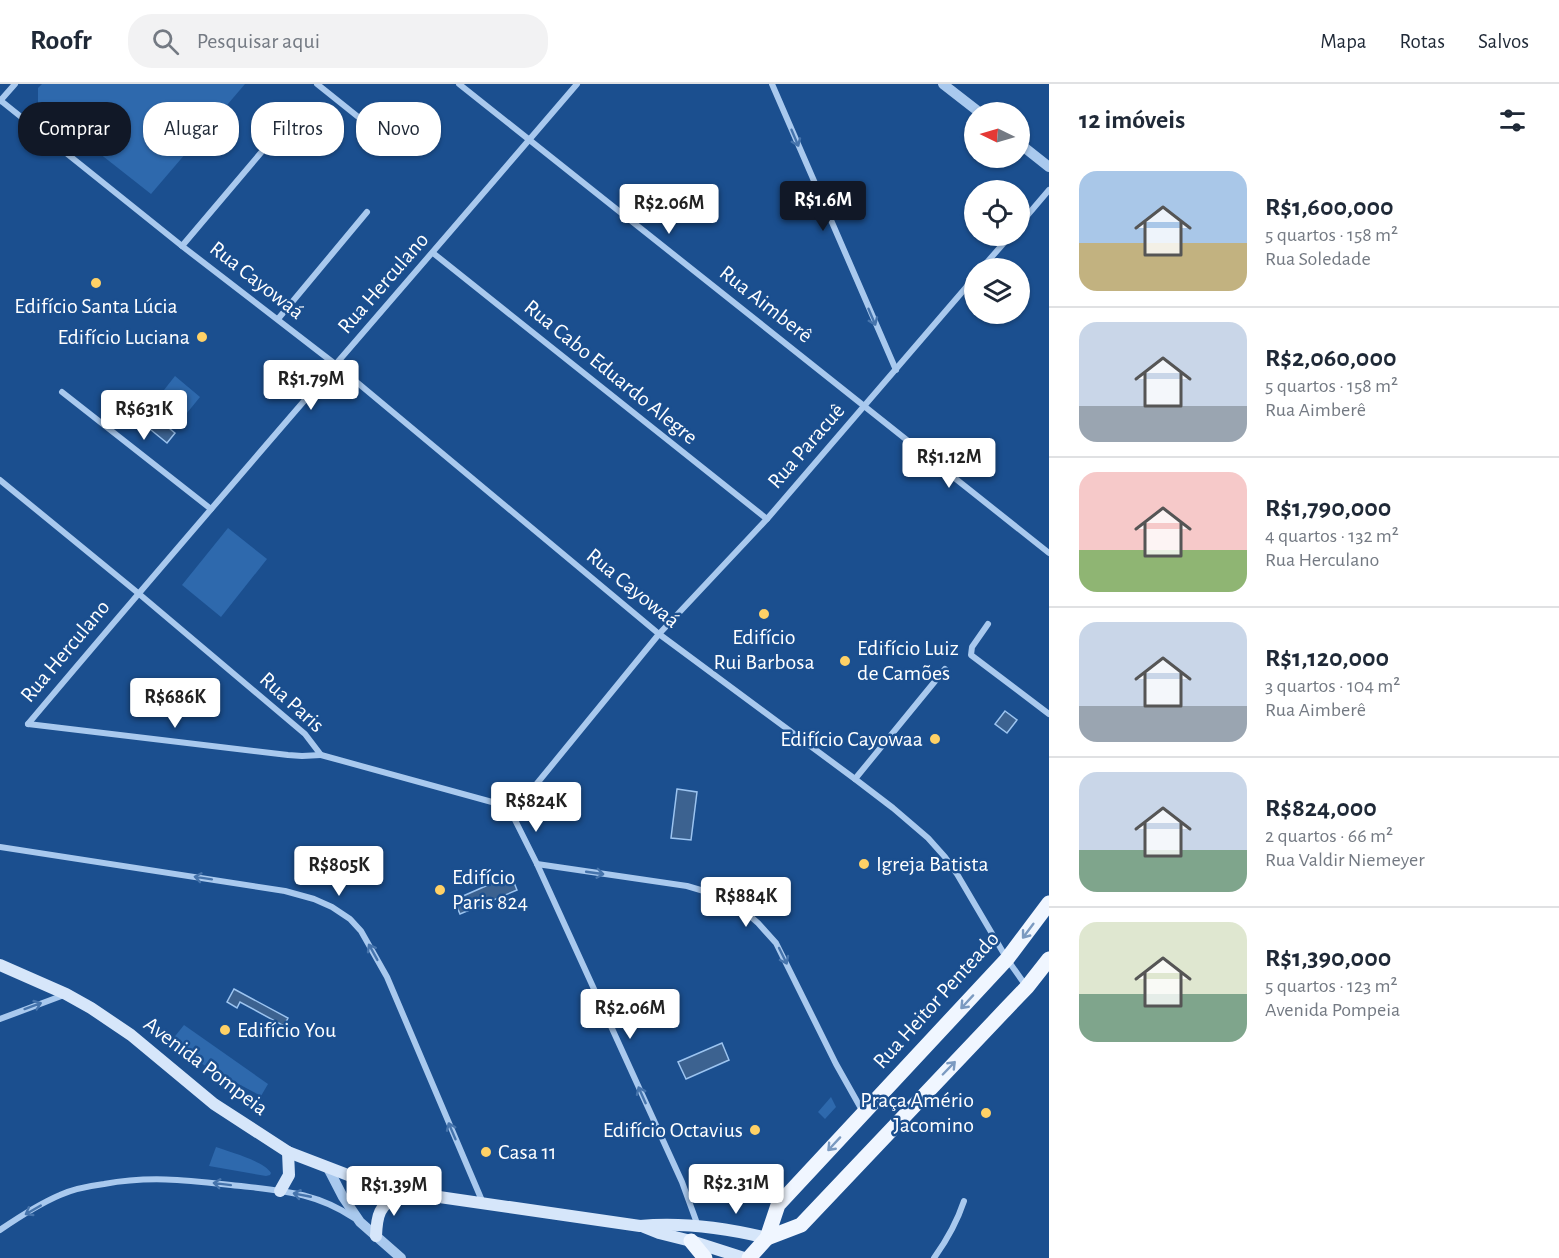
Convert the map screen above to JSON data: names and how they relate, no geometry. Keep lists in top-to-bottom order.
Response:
{
  "streets": {
    "main road": ["Rua Heitor Penteado", "Avenida Pompeia"],
    "street": [
      "Rua Cayowaá",
      "Rua Herculano",
      "Rua Aimberê",
      "Rua Cabo Eduardo Alegre",
      "Rua Paracuê",
      "Rua Paris"
    ]
  },
  "crossings": [
    ["Rua Cayowaá", "Rua Herculano"],
    ["Rua Cayowaá", "Rua Paracuê"],
    ["Rua Cayowaá", "Rua Heitor Penteado"],
    ["Rua Herculano", "Rua Aimberê"],
    ["Rua Herculano", "Rua Cabo Eduardo Alegre"],
    ["Rua Herculano", "Rua Paris"],
    ["Rua Aimberê", "Rua Paracuê"],
    ["Rua Cabo Eduardo Alegre", "Rua Paracuê"],
    ["Rua Paracuê", "Rua Paris"],
    ["Rua Heitor Penteado", "Avenida Pompeia"]
  ],
  "places": [
    "Edifício Santa Lúcia",
    "Edifício Luciana",
    "Edifício Rui Barbosa",
    "Edifício Luiz de Camões",
    "Edifício Cayowaa",
    "Igreja Batista",
    "Edifício Paris 824",
    "Edifício You",
    "Praça Amério Jacomino",
    "Edifício Octavius",
    "Casa 11"
  ],
  "north": "left",
  "page": {
    "header": "Roofr",
    "search": "Pesquisar aqui",
    "nav": ["Mapa", "Rotas", "Salvos"],
    "heading": "12 imóveis",
    "chip": [
      "Comprar",
      "Alugar",
      "Filtros",
      "Novo"
    ],
    "list": [
      {
        "name": "R$1,600,000",
        "note": "5 quartos · 158 m² · Rua Soledade"
      },
      {
        "name": "R$2,060,000",
        "note": "5 quartos · 158 m² · Rua Aimberê"
      },
      {
        "name": "R$1,790,000",
        "note": "4 quartos · 132 m² · Rua Herculano"
      },
      {
        "name": "R$1,120,000",
        "note": "3 quartos · 104 m² · Rua Aimberê"
      },
      {
        "name": "R$824,000",
        "note": "2 quartos · 66 m² · Rua Valdir Niemeyer"
      },
      {
        "name": "R$1,390,000",
        "note": "5 quartos · 123 m² · Avenida Pompeia"
      }
    ],
    "price": [
      "R$1.6M",
      "R$2.06M",
      "R$1.79M",
      "R$631K",
      "R$1.12M",
      "R$686K",
      "R$824K",
      "R$805K",
      "R$884K",
      "R$2.06M",
      "R$2.31M",
      "R$1.39M"
    ]
  }
}
